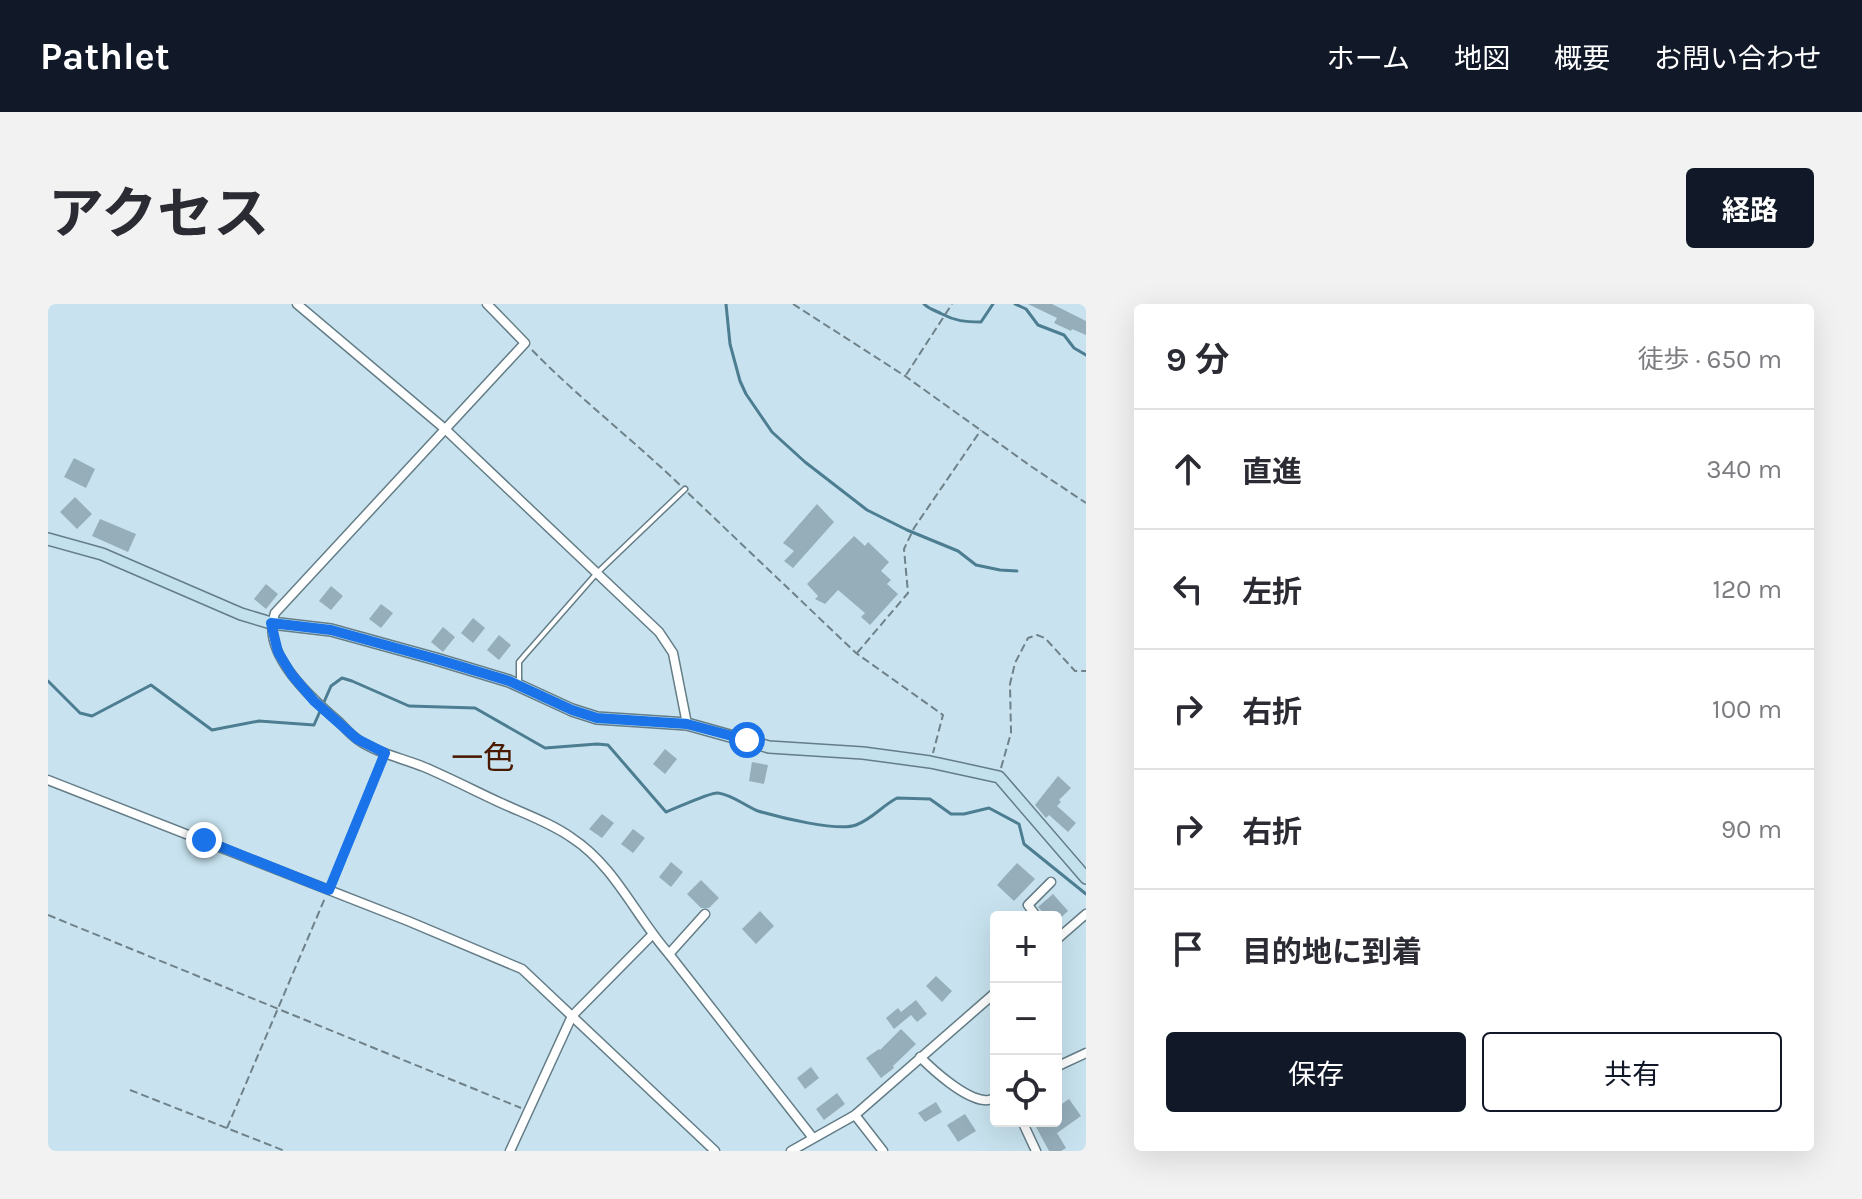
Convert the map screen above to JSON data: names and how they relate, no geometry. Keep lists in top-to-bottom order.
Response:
{
  "districts": ["一色"],
  "page": {
    "header": "Pathlet",
    "nav": [
      "ホーム",
      "地図",
      "概要",
      "お問い合わせ"
    ],
    "title": "アクセス",
    "buttons": [
      "経路",
      ["保存", "共有"]
    ],
    "heading": ["9 分", "徒歩 · 650 m"],
    "list": [
      ["直進", "340 m"],
      ["左折", "120 m"],
      ["右折", "100 m"],
      ["右折", "90 m"],
      "目的地に到着"
    ],
    "map_buttons": ["+", "−"]
  }
}
